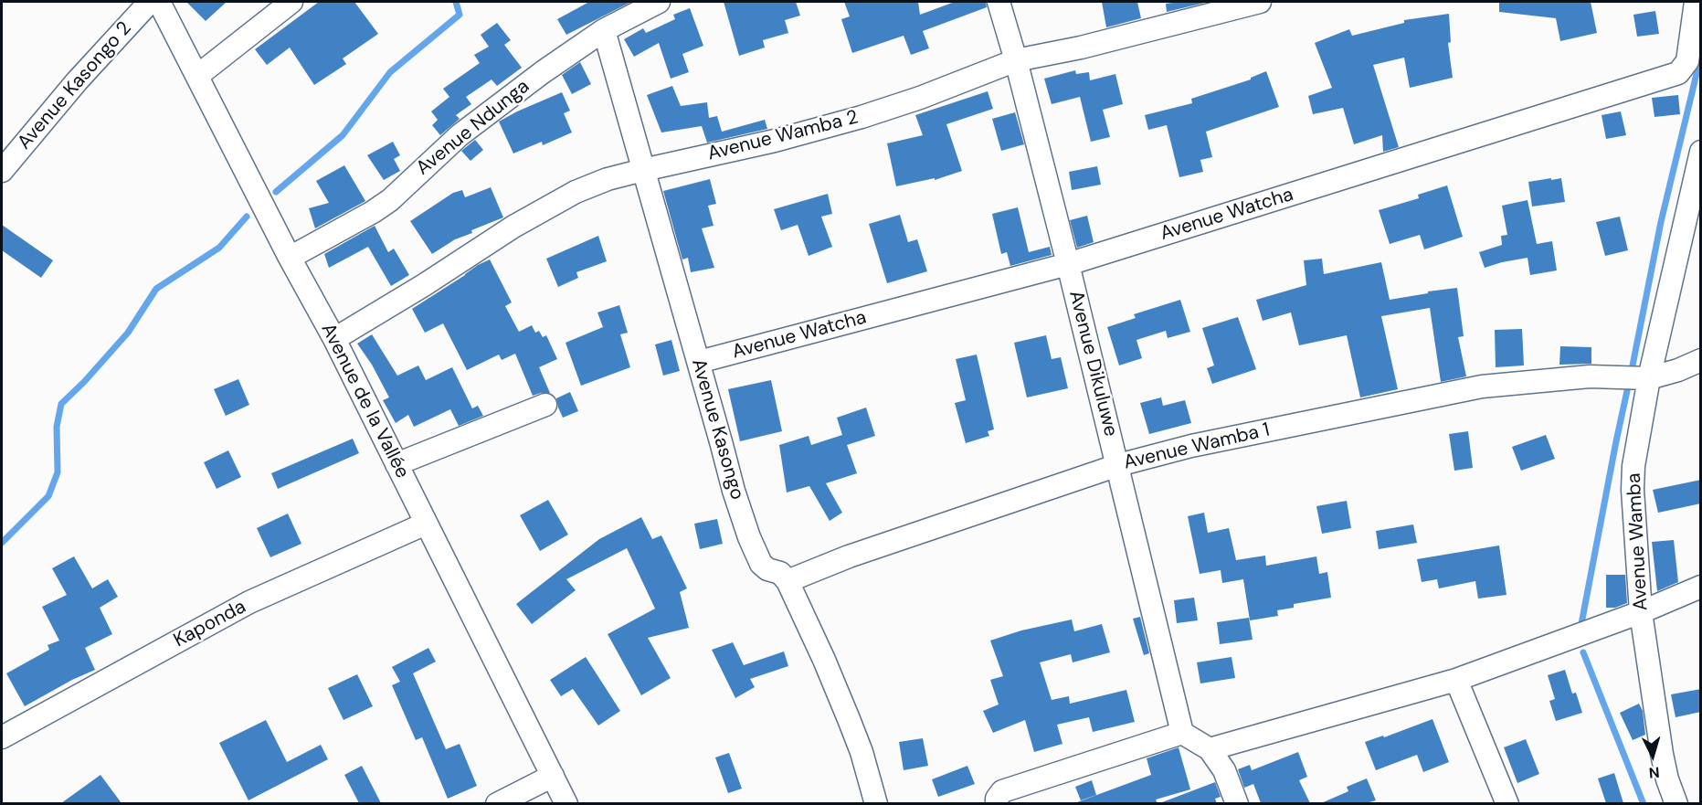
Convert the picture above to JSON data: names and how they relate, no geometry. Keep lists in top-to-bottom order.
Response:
{
  "streets": {
    "street": [
      "Avenue Kasongo 2",
      "Avenue Ndunga",
      "Avenue Wamba 2",
      "Avenue Watcha",
      "Avenue Dikuluwe",
      "Avenue de la Vallée",
      "Avenue Kasongo",
      "Avenue Wamba 1",
      "Avenue Wamba",
      "Kaponda"
    ]
  },
  "crossings": [
    ["Avenue Ndunga", "Avenue de la Vallée"],
    ["Avenue Ndunga", "Avenue Kasongo"],
    ["Avenue Wamba 2", "Avenue Dikuluwe"],
    ["Avenue Wamba 2", "Avenue de la Vallée"],
    ["Avenue Wamba 2", "Avenue Kasongo"],
    ["Avenue Watcha", "Avenue Dikuluwe"],
    ["Avenue Watcha", "Avenue Kasongo"],
    ["Avenue Dikuluwe", "Avenue Wamba 1"],
    ["Avenue de la Vallée", "Kaponda"],
    ["Avenue Kasongo", "Avenue Wamba 1"],
    ["Avenue Wamba 1", "Avenue Wamba"]
  ],
  "north": "bottom"
}
